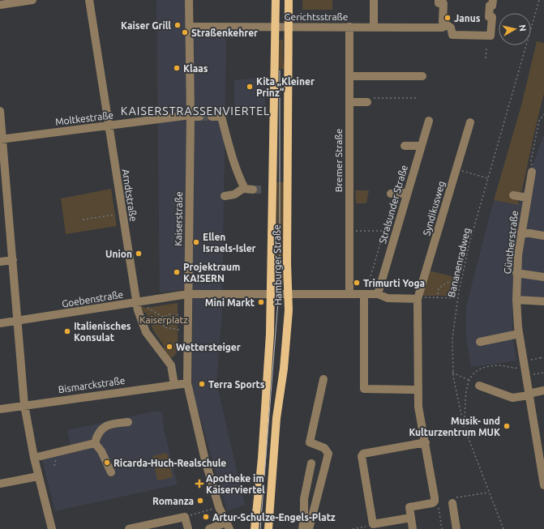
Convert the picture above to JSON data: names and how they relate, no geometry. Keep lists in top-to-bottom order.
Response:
{
  "streets": {
    "main road": ["Hamburger Straße"],
    "street": [
      "Gerichtsstraße",
      "Moltkestraße",
      "Bremer Straße",
      "Arndtstraße",
      "Stralsunder Straße",
      "Syndikusweg",
      "Kaiserstraße",
      "Güntherstraße",
      "Goebenstraße",
      "Bismarckstraße"
    ],
    "path": ["Bananenradweg"]
  },
  "crossings": [
    ["Gerichtsstraße", "Bremer Straße"],
    ["Gerichtsstraße", "Kaiserstraße"],
    ["Gerichtsstraße", "Hamburger Straße"],
    ["Moltkestraße", "Arndtstraße"],
    ["Moltkestraße", "Kaiserstraße"],
    ["Bremer Straße", "Goebenstraße"],
    ["Arndtstraße", "Goebenstraße"],
    ["Arndtstraße", "Bismarckstraße"],
    ["Stralsunder Straße", "Goebenstraße"],
    ["Syndikusweg", "Goebenstraße"],
    ["Kaiserstraße", "Goebenstraße"],
    ["Kaiserstraße", "Bismarckstraße"],
    ["Hamburger Straße", "Goebenstraße"]
  ],
  "districts": ["KAISERSTRASSENVIERTEL"],
  "parks": ["Kaiserplatz"],
  "places": {
    "other": [
      "Janus",
      "Kaiser Grill",
      "Straßenkehrer",
      "Klaas",
      "Kita „Kleiner Prinz“",
      "Ellen Israels-Isler",
      "Union",
      "Projektraum KA!SERN",
      "Trimurti Yoga",
      "Mini Markt",
      "Italienisches Konsulat",
      "Wettersteiger",
      "Terra Sports",
      "Musik- und Kulturzentrum MUK",
      "Ricarda-Huch-Realschule",
      "Romanza",
      "Artur-Schulze-Engels-Platz"
    ],
    "health": ["Apotheke im Kaiserviertel"]
  },
  "north": "right"
}
